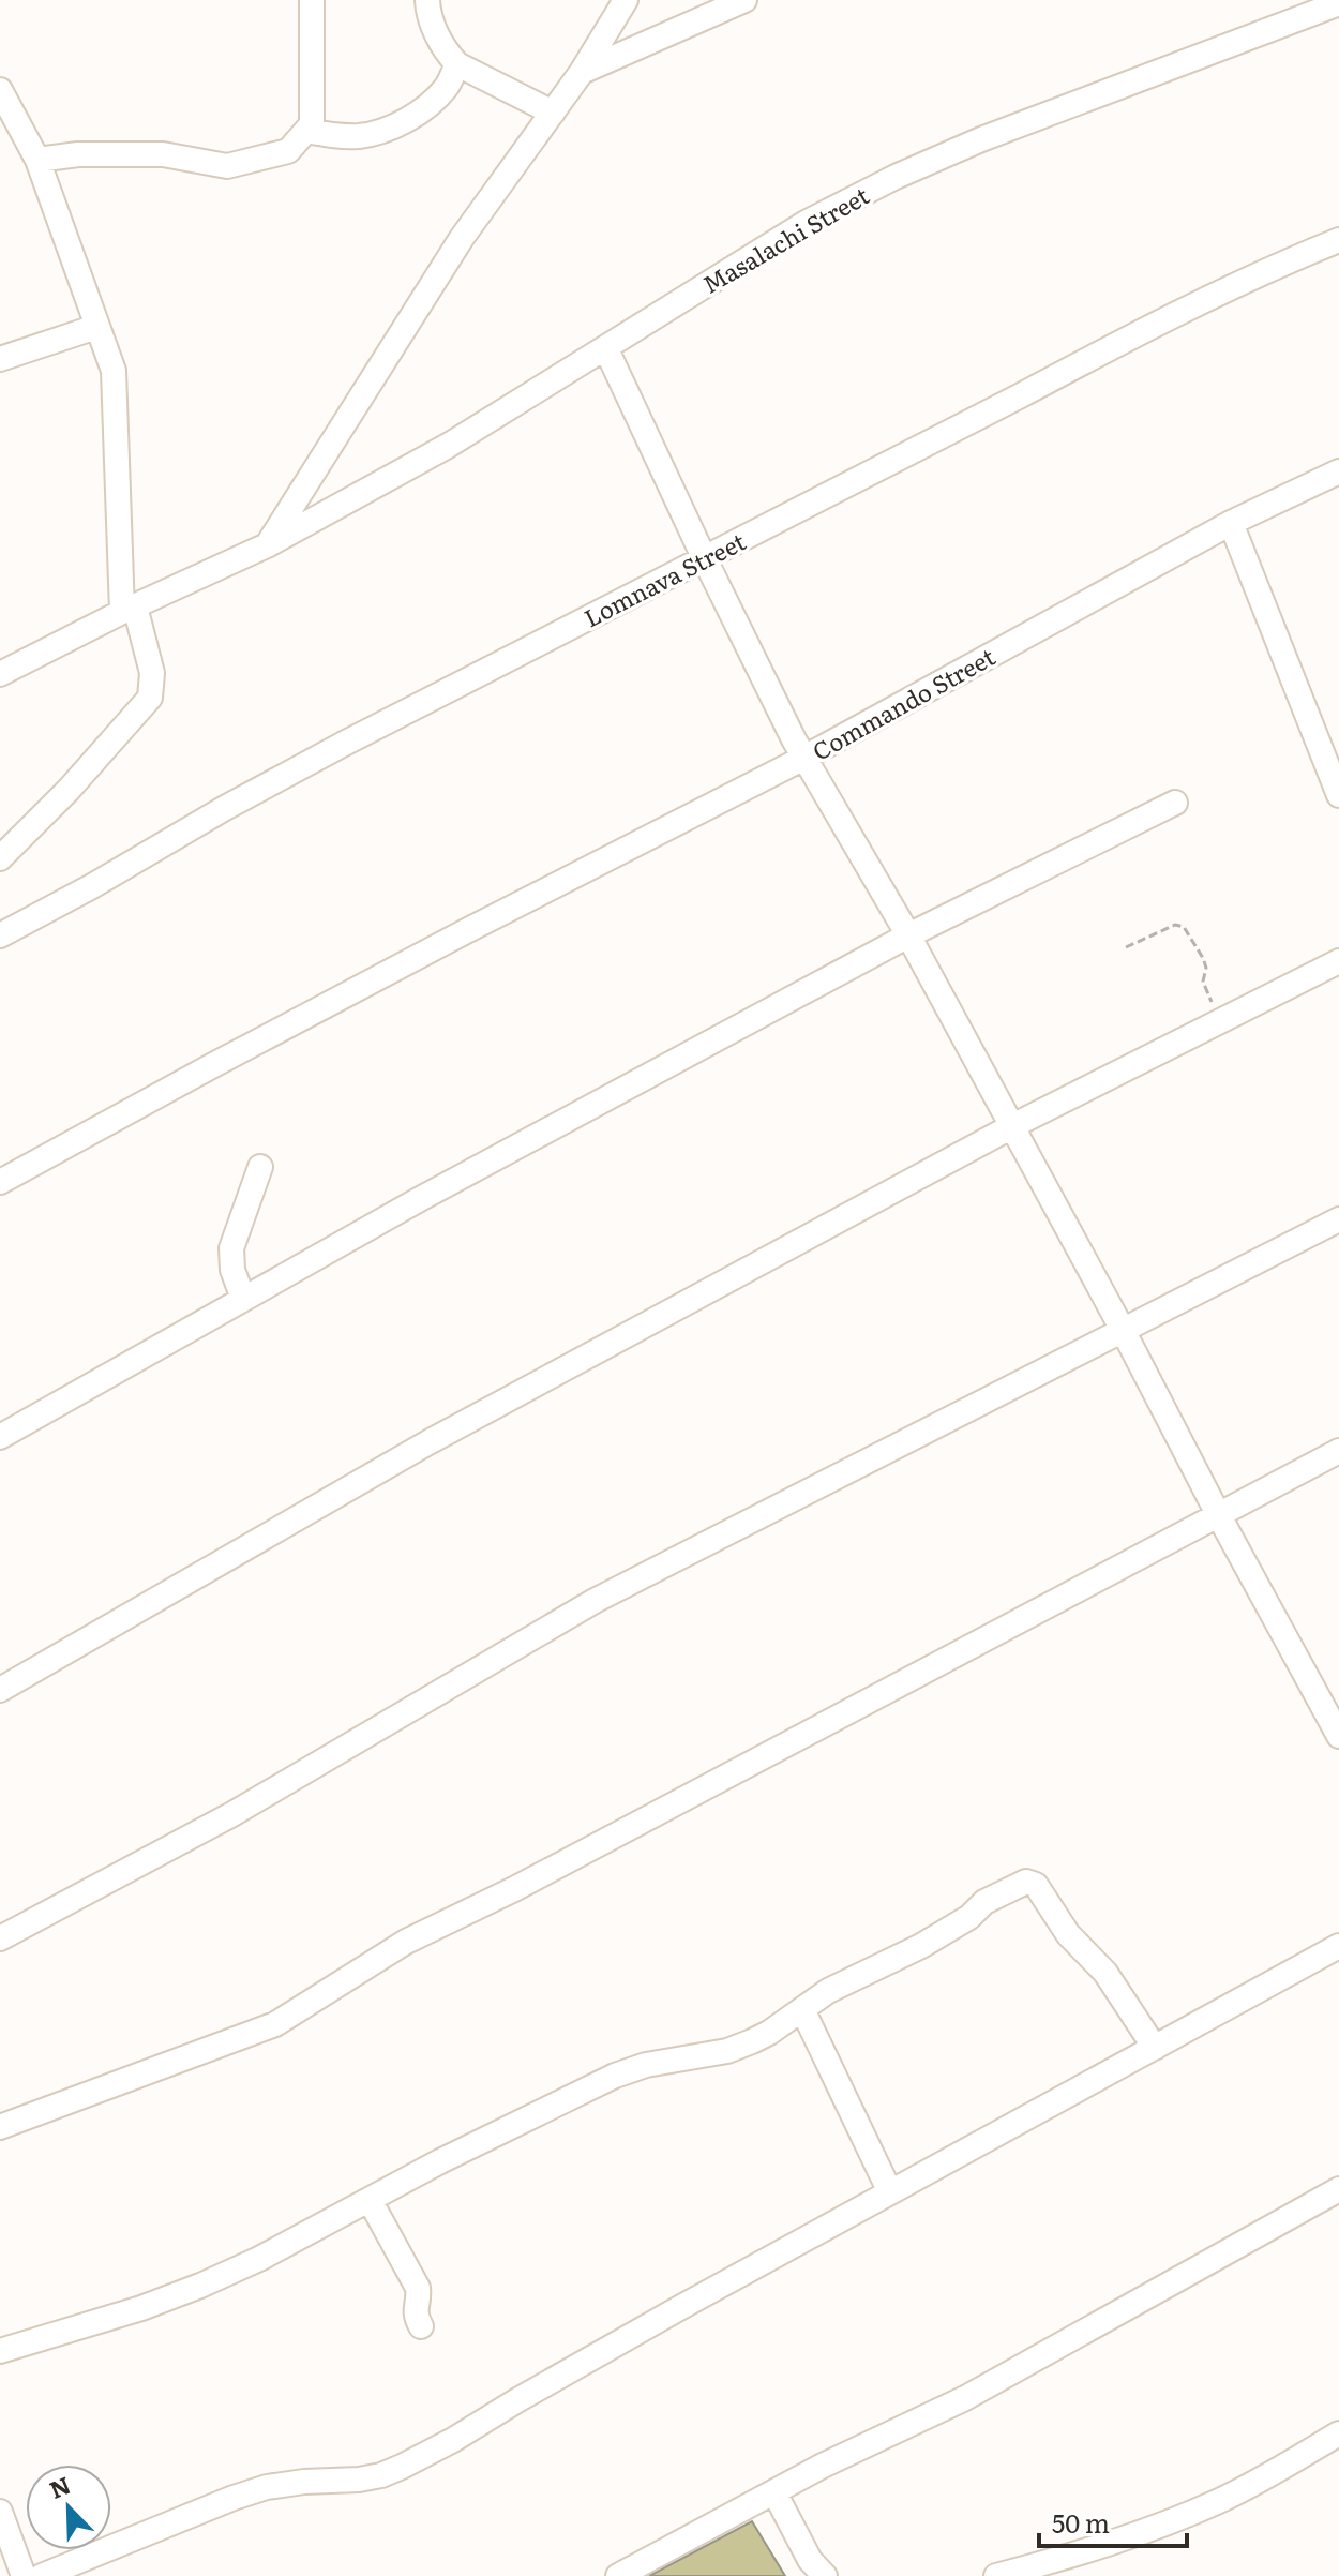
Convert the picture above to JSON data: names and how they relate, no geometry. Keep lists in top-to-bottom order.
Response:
{
  "streets": {
    "street": ["Masalachi Street", "Lomnava Street", "Commando Street"]
  },
  "scale_bar": "50 m",
  "north": "top left"
}
